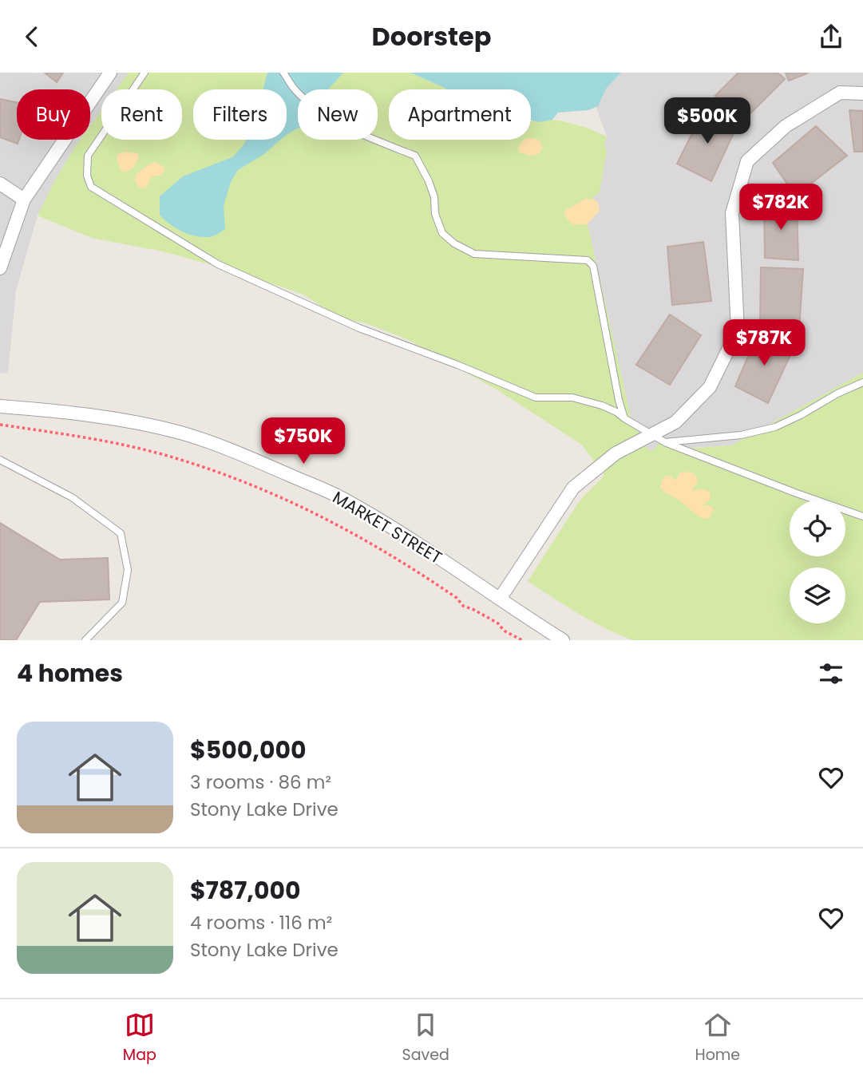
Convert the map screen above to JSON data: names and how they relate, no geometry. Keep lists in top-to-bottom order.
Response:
{
  "streets": {
    "street": ["MARKET STREET"]
  },
  "page": {
    "header": "Doorstep",
    "chip": [
      "Buy",
      "Rent",
      "Filters",
      "New",
      "Apartment"
    ],
    "price": [
      "$500K",
      "$782K",
      "$787K",
      "$750K"
    ],
    "heading": "4 homes",
    "list": [
      {
        "name": "$500,000",
        "note": "3 rooms · 86 m² · Stony Lake Drive"
      },
      {
        "name": "$787,000",
        "note": "4 rooms · 116 m² · Stony Lake Drive"
      }
    ],
    "tabs": ["Map", "Saved", "Home"]
  }
}
